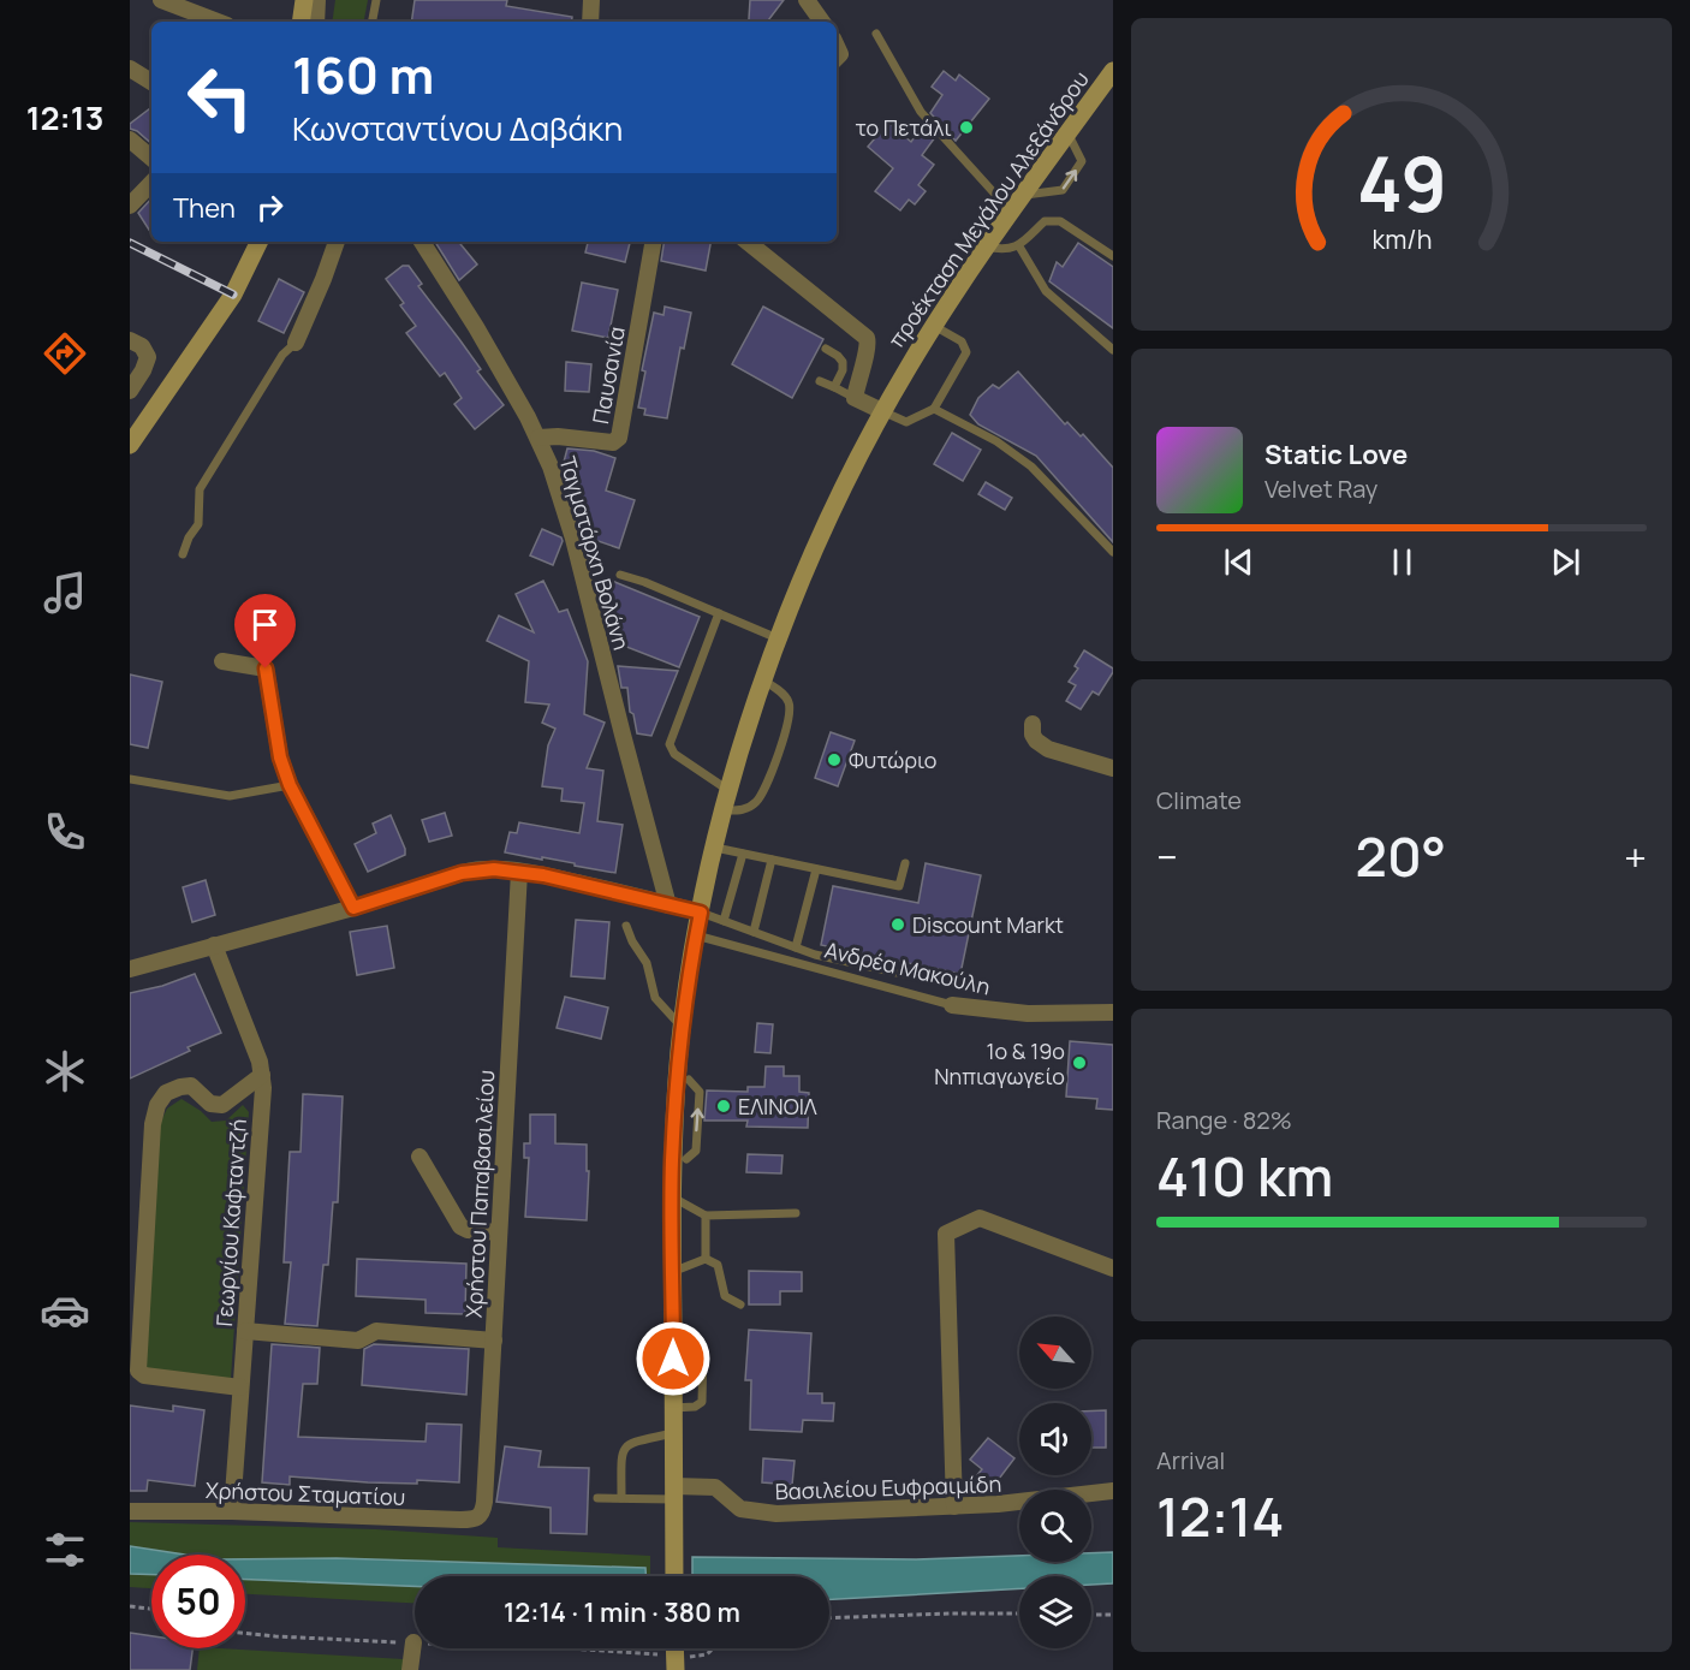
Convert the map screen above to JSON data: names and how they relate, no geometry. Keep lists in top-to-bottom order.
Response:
{
  "streets": {
    "main road": ["προέκταση Μεγάλου Αλεξάνδρου"],
    "street": [
      "Παυσανία",
      "Ταγματάρχη Βολάνη",
      "Ανδρέα Μακούλη",
      "Χρήστου Παπαβασιλείου",
      "Γεωργίου Καφταντζή",
      "Βασιλείου Ευφραιμίδη",
      "Χρήστου Σταματίου"
    ]
  },
  "crossings": [
    ["προέκταση Μεγάλου Αλεξάνδρου", "Ανδρέα Μακούλη"],
    ["προέκταση Μεγάλου Αλεξάνδρου", "Βασιλείου Ευφραιμίδη"],
    ["Παυσανία", "Ταγματάρχη Βολάνη"],
    ["Χρήστου Παπαβασιλείου", "Χρήστου Σταματίου"],
    ["Γεωργίου Καφταντζή", "Χρήστου Σταματίου"]
  ],
  "places": [
    "το Πετάλι",
    "Φυτώριο",
    "Discount Markt",
    "1ο & 19ο Νηπιαγωγείο",
    "ΕΛΙΝΟΙΛ"
  ],
  "north": "top left",
  "page": {
    "tabs": "12:13",
    "turn": ["160 m", "Κωνσταντίνου Δαβάκη"],
    "then": "Then",
    "song": ["Static Love", "Velvet Ray"],
    "tile": [
      "Climate",
      ["Range · 82%", "410 km"],
      ["Arrival", "12:14"]
    ],
    "heat": ["−", "20°", "+"],
    "limit": "50",
    "trip": "12:14 · 1 min · 380 m",
    "gauge": ["49", "km/h"]
  }
}
